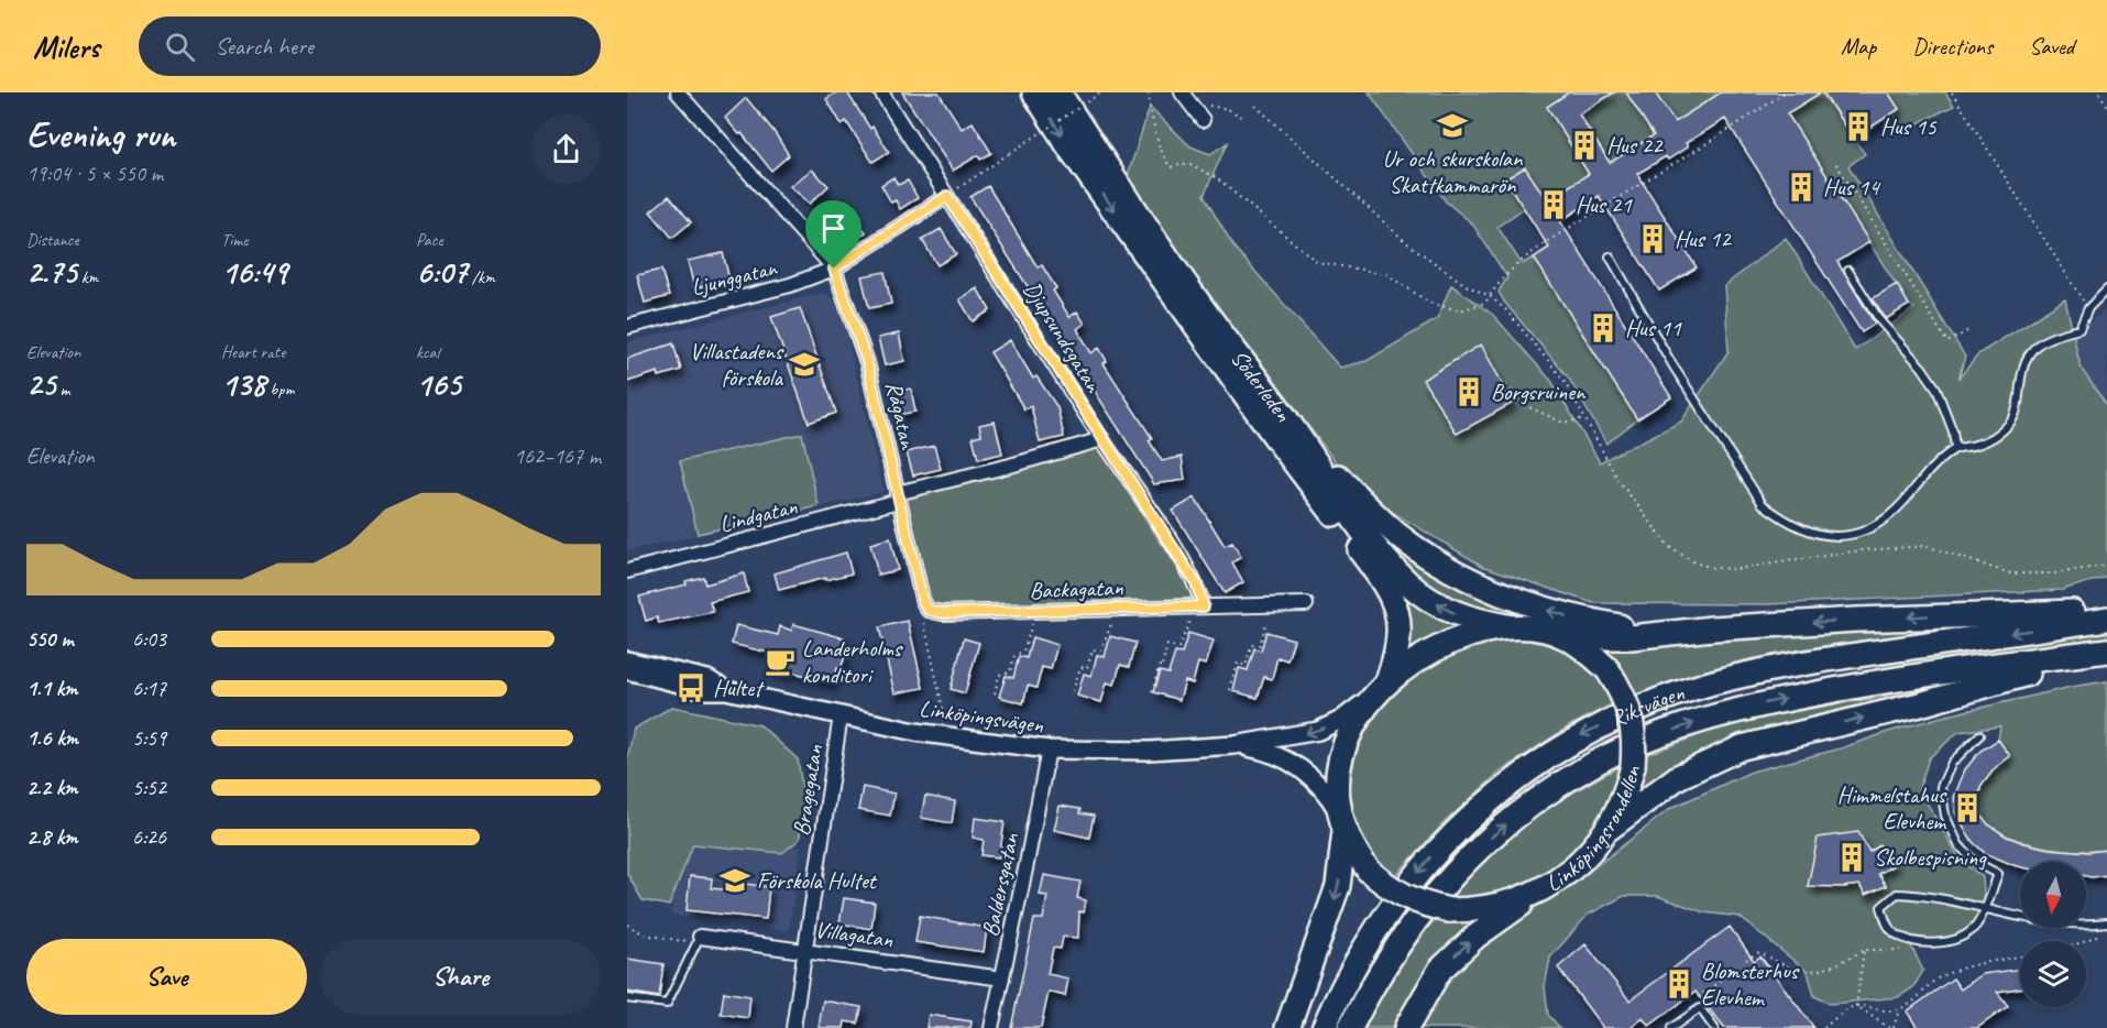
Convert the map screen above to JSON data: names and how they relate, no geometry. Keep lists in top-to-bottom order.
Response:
{
  "streets": {
    "highway": ["Söderleden", "Riksvägen", "Linköpingsrondellen"],
    "street": [
      "Ljunggatan",
      "Djupsundsgatan",
      "Rågatan",
      "Lindgatan",
      "Backagatan",
      "Linköpingsvägen",
      "Bragegatan",
      "Baldersgatan",
      "Villagatan"
    ]
  },
  "crossings": [
    ["Ljunggatan", "Djupsundsgatan"],
    ["Ljunggatan", "Rågatan"],
    ["Djupsundsgatan", "Lindgatan"],
    ["Djupsundsgatan", "Backagatan"],
    ["Söderleden", "Linköpingsrondellen"],
    ["Rågatan", "Lindgatan"],
    ["Rågatan", "Backagatan"],
    ["Linköpingsvägen", "Bragegatan"],
    ["Linköpingsvägen", "Linköpingsrondellen"],
    ["Linköpingsvägen", "Baldersgatan"],
    ["Bragegatan", "Villagatan"],
    ["Baldersgatan", "Villagatan"]
  ],
  "places": {
    "school or university": ["Ur och skurskolan Skattkammarön", "Villastadens förskola", "Förskola Hultet"],
    "building": [
      "Hus 15",
      "Hus 22",
      "Hus 14",
      "Hus 21",
      "Hus 12",
      "Hus 11",
      "Borgsruinen",
      "Himmelstahus Elevhem",
      "Skolbespisning",
      "Blomsterhus Elevhem"
    ],
    "cafe": ["Landerholms konditori"],
    "bus stop": ["Hultet"]
  },
  "north": "bottom",
  "page": {
    "header": "Milers",
    "search": "Search here",
    "nav": ["Map", "Directions", "Saved"],
    "heading": ["Evening run", "19:04 · 5 × 550 m"],
    "stats": [
      ["Distance", "2.75 km"],
      ["Time", "16:49"],
      ["Pace", "6:07 /km"],
      ["Elevation", "25 m"],
      ["Heart rate", "138 bpm"],
      ["kcal", "165"]
    ],
    "chart": ["Elevation", "162–167 m"],
    "list": [
      {
        "name": "550 m",
        "note": "6:03"
      },
      {
        "name": "1.1 km",
        "note": "6:17"
      },
      {
        "name": "1.6 km",
        "note": "5:59"
      },
      {
        "name": "2.2 km",
        "note": "5:52"
      },
      {
        "name": "2.8 km",
        "note": "6:26"
      }
    ],
    "buttons": ["Save", "Share"]
  }
}
